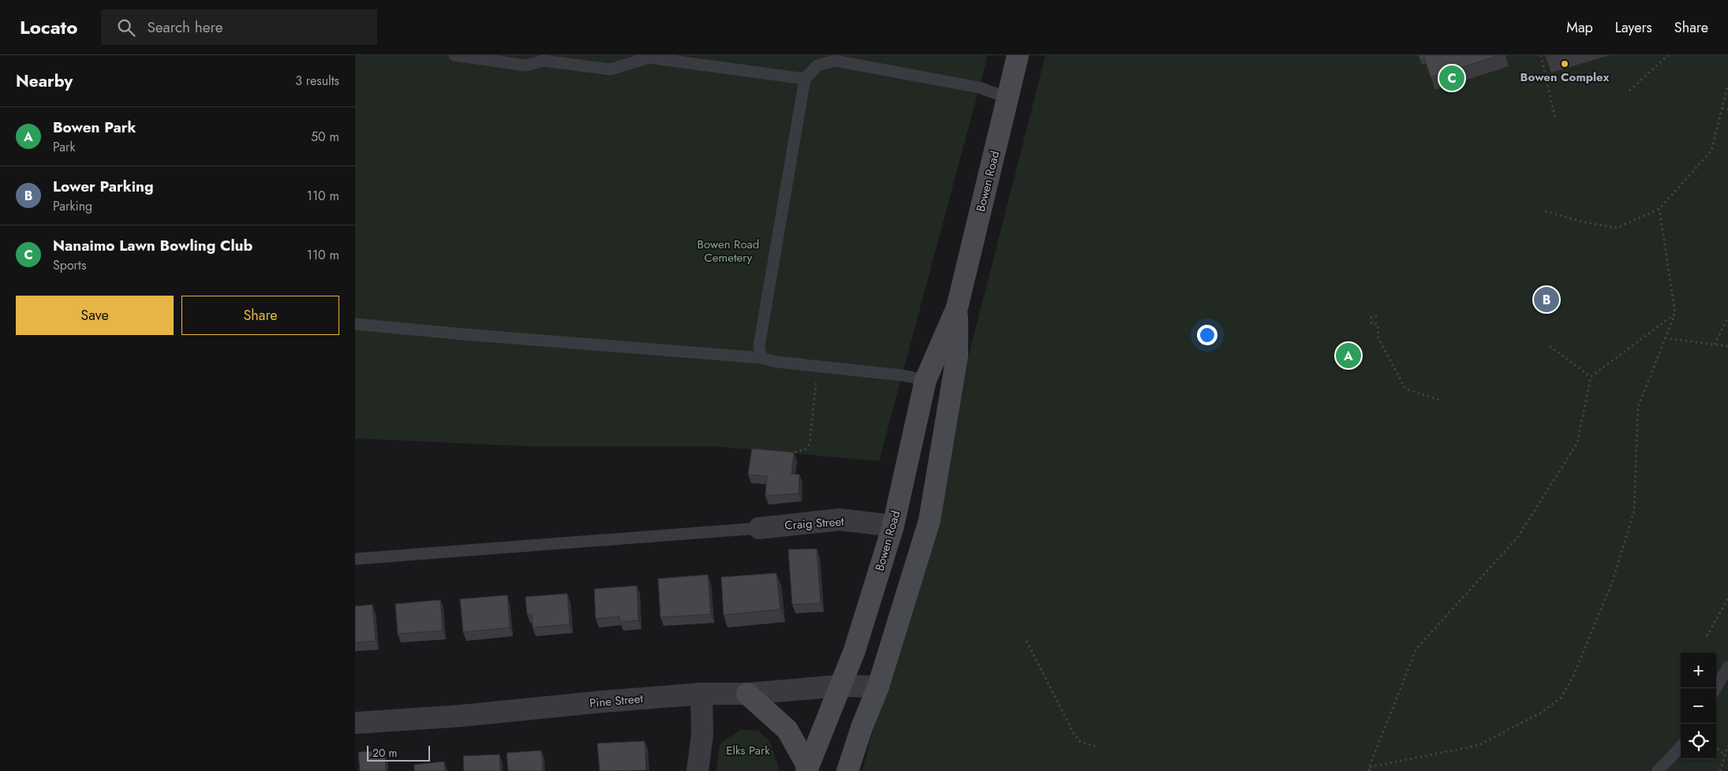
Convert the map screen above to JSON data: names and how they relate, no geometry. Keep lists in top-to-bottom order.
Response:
{
  "streets": {
    "main road": ["Bowen Road"],
    "street": ["Craig Street", "Pine Street"]
  },
  "crossings": [
    ["Bowen Road", "Craig Street"],
    ["Bowen Road", "Pine Street"]
  ],
  "parks": ["Bowen Road Cemetery", "Elks Park"],
  "places": ["Bowen Complex"],
  "scale_bar": "20 m",
  "page": {
    "header": "Locato",
    "search": "Search here",
    "nav": ["Map", "Layers", "Share"],
    "heading": ["Nearby", "3 results"],
    "pins": ["C", "B", "A"],
    "list": [
      {
        "mark": "A",
        "name": "Bowen Park",
        "note": "Park",
        "value": "50 m"
      },
      {
        "mark": "B",
        "name": "Lower Parking",
        "note": "Parking",
        "value": "110 m"
      },
      {
        "mark": "C",
        "name": "Nanaimo Lawn Bowling Club",
        "note": "Sports",
        "value": "110 m"
      }
    ],
    "buttons": ["Save", "Share"],
    "map_buttons": ["+", "−"],
    "scale": "20 m"
  }
}
